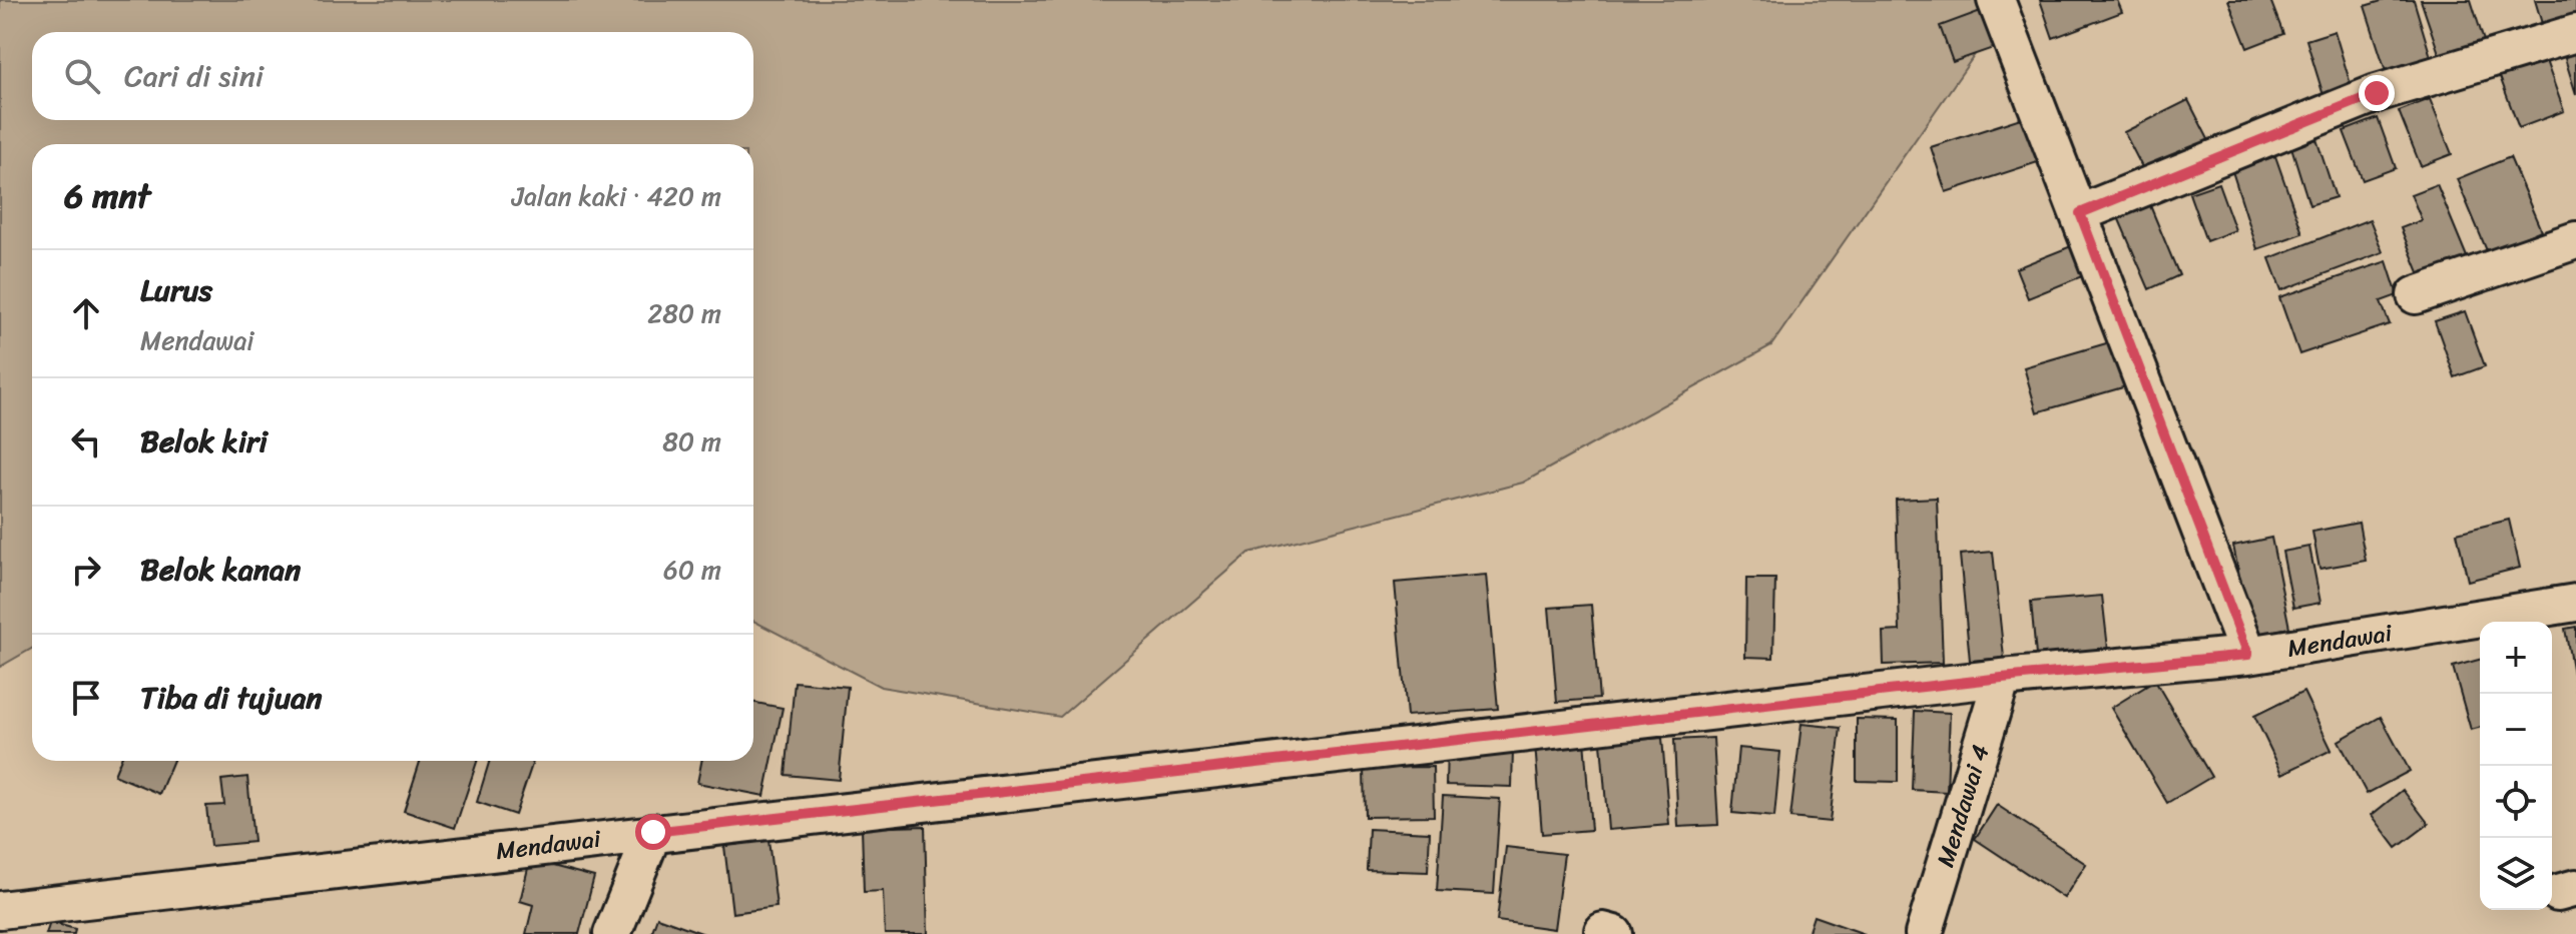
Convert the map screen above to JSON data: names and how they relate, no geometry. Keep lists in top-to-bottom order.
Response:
{
  "streets": {
    "street": ["Mendawai", "Mendawai 4"]
  },
  "crossings": [
    ["Mendawai", "Mendawai 4"]
  ],
  "page": {
    "search": "Cari di sini",
    "heading": ["6 mnt", "Jalan kaki · 420 m"],
    "list": [
      ["Lurus", "Mendawai", "280 m"],
      ["Belok kiri", "80 m"],
      ["Belok kanan", "60 m"],
      "Tiba di tujuan"
    ],
    "map_buttons": ["+", "−"]
  }
}
